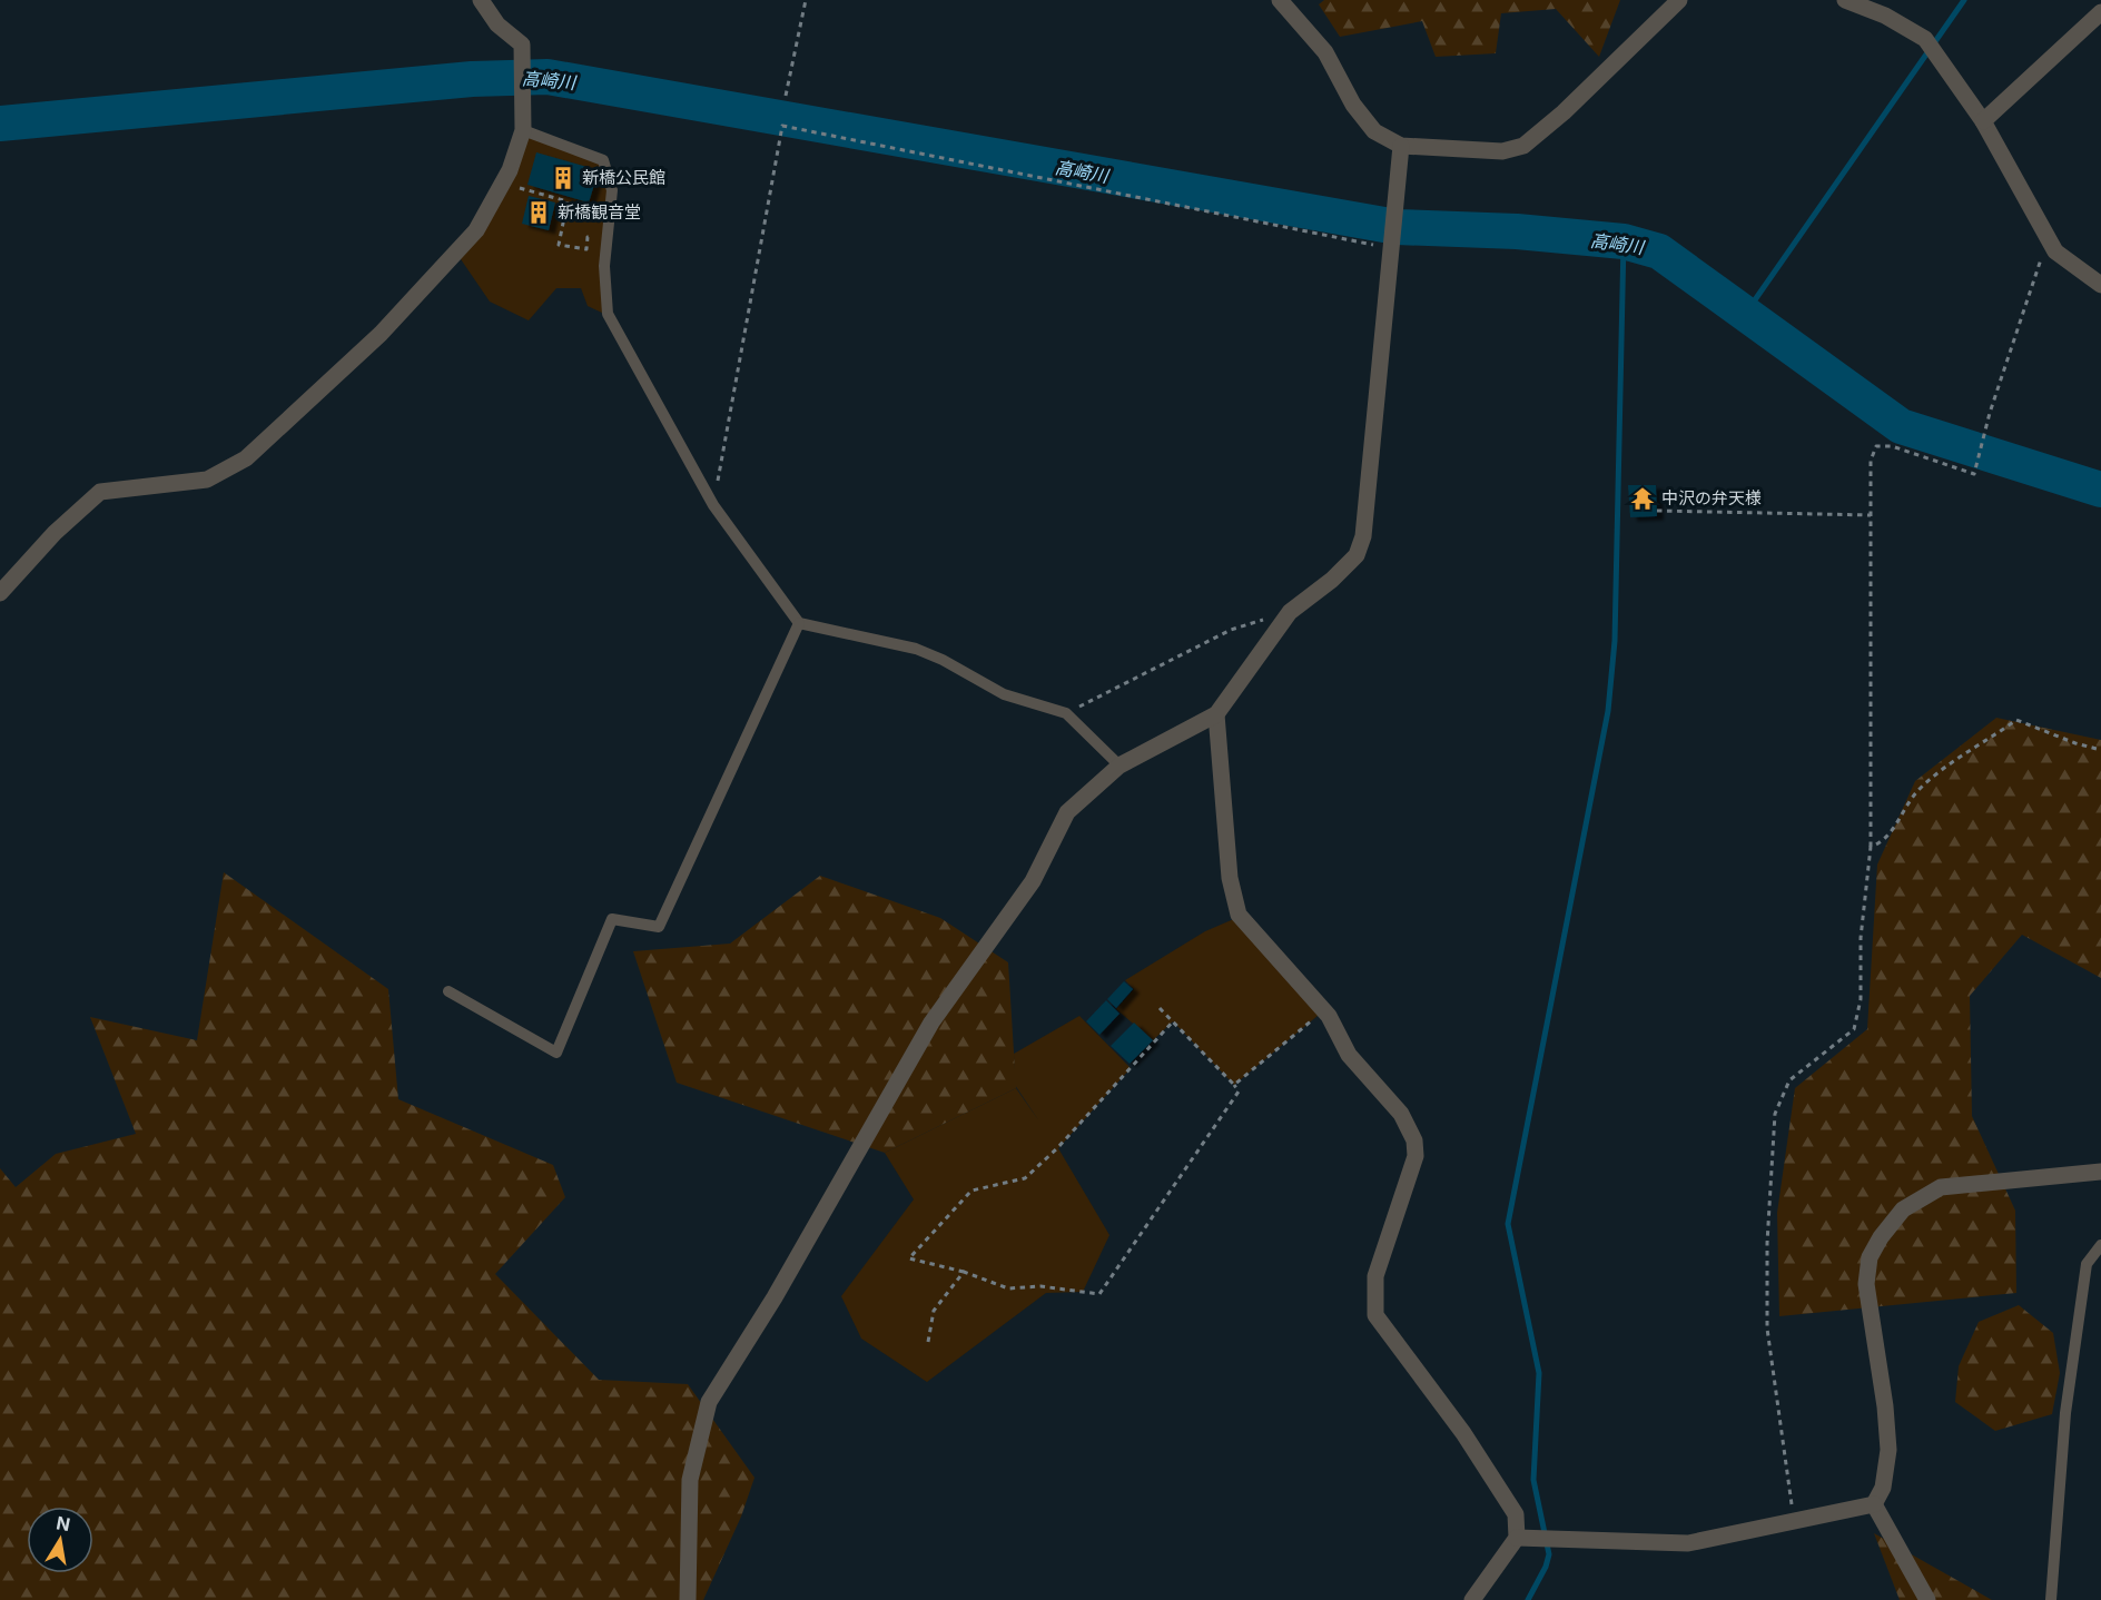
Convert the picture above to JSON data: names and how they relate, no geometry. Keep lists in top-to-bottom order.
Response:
{
  "water": ["高崎川"],
  "places": {
    "building": ["新橋公民館", "新橋観音堂"],
    "temple": ["中沢の弁天様"]
  },
  "north": "top"
}
